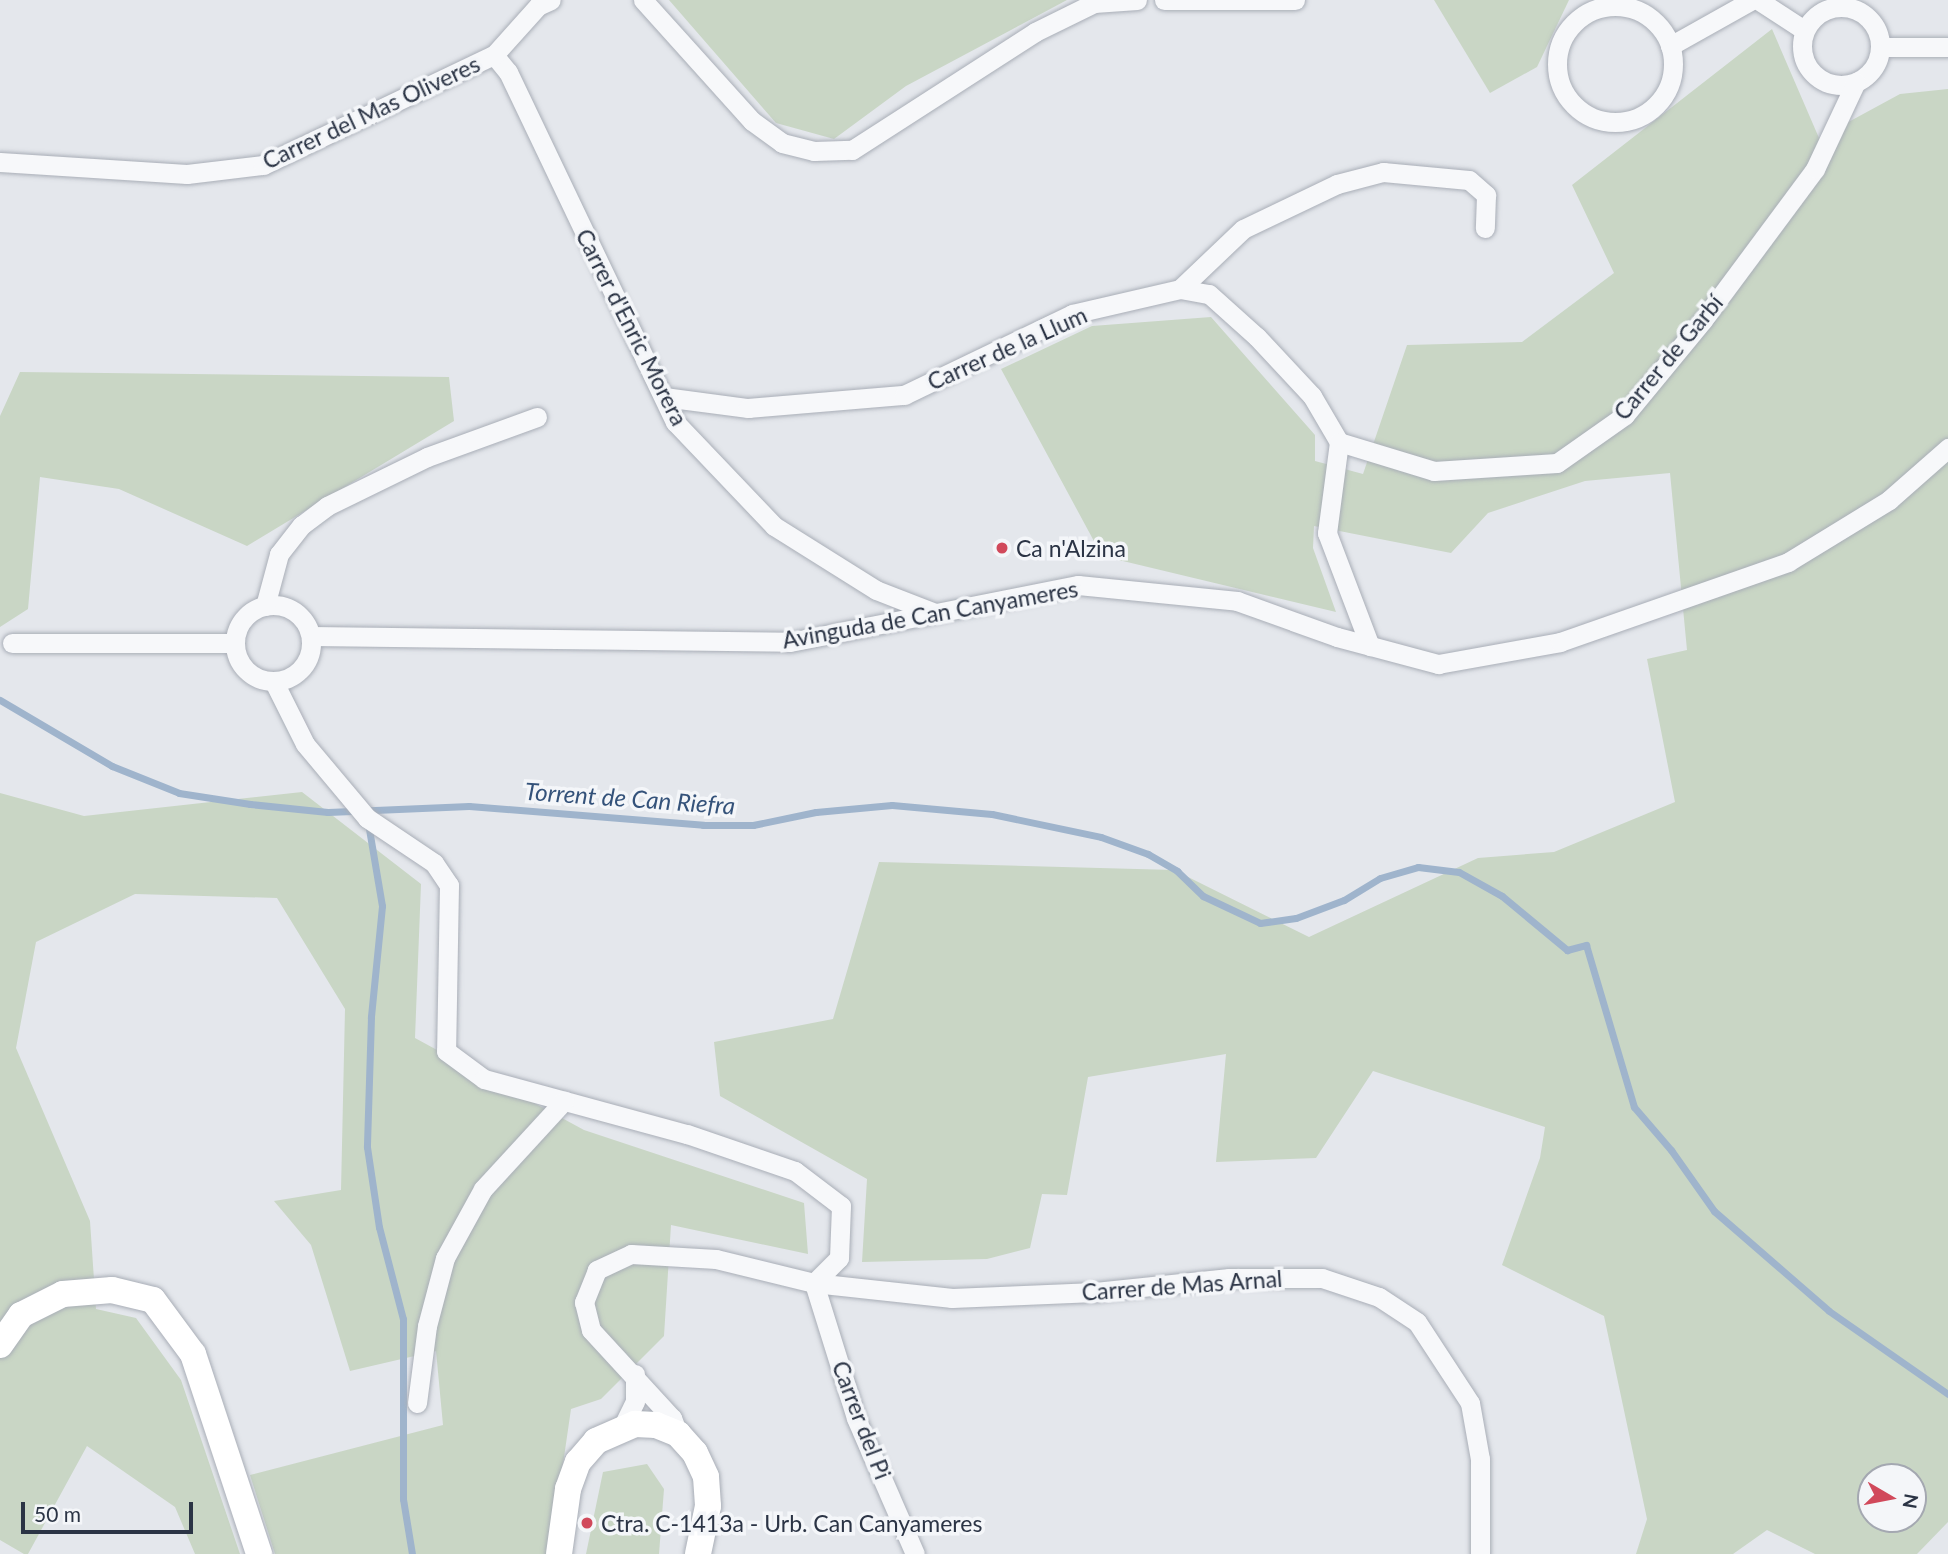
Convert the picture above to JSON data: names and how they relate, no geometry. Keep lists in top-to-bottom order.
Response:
{
  "streets": {
    "street": [
      "Carrer del Mas Oliveres",
      "Carrer d'Enric Morera",
      "Carrer de la Llum",
      "Carrer de Garbí",
      "Avinguda de Can Canyameres",
      "Carrer de Mas Arnal",
      "Carrer del Pi"
    ]
  },
  "crossings": [
    ["Carrer del Mas Oliveres", "Carrer d'Enric Morera"],
    ["Carrer d'Enric Morera", "Carrer de la Llum"],
    ["Carrer d'Enric Morera", "Avinguda de Can Canyameres"],
    ["Carrer de Mas Arnal", "Carrer del Pi"]
  ],
  "water": ["Torrent de Can Riefra"],
  "places": ["Ca n'Alzina", "Ctra. C-1413a - Urb. Can Canyameres"],
  "scale_bar": "50 m",
  "north": "right"
}
